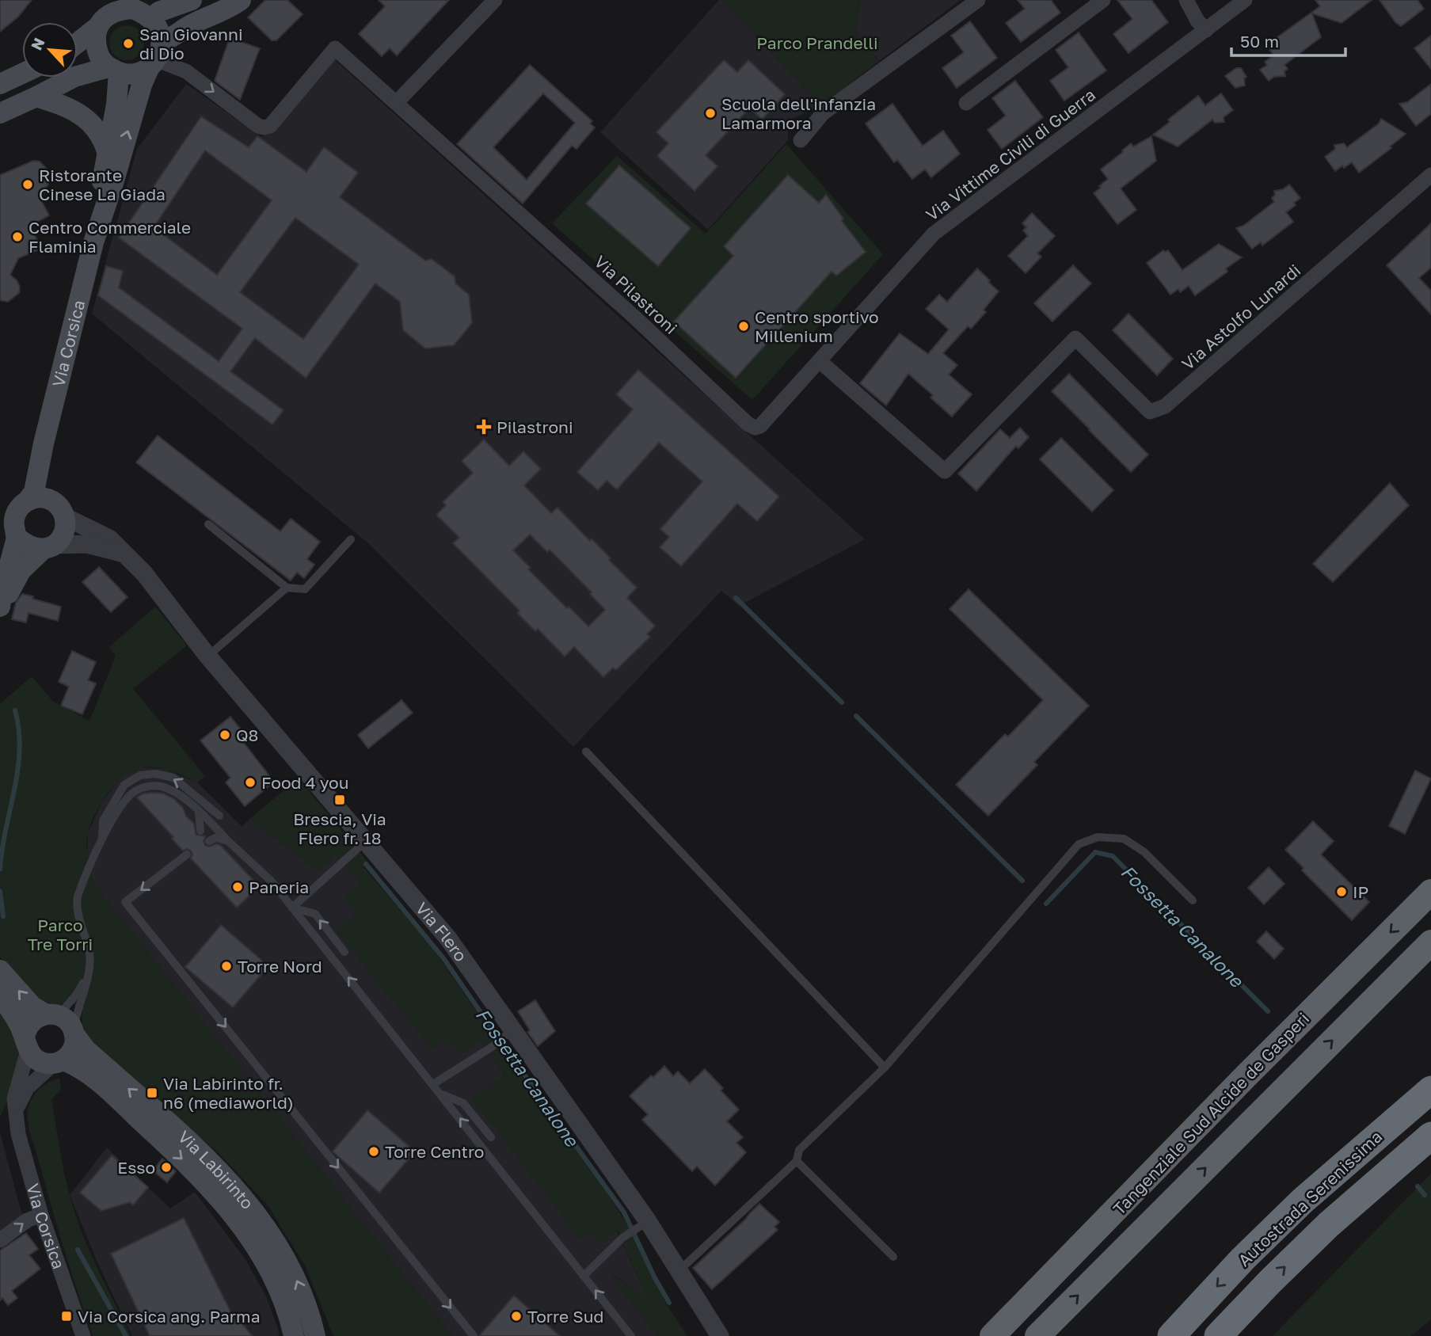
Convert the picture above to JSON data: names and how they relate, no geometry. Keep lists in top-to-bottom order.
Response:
{
  "streets": {
    "highway": ["Tangenziale Sud Alcide de Gasperi", "Autostrada Serenissima"],
    "main road": ["Via Corsica", "Via Labirinto"],
    "street": [
      "Via Vittime Civili di Guerra",
      "Via Pilastroni",
      "Via Astolfo Lunardi",
      "Via Flero"
    ]
  },
  "crossings": [
    ["Via Vittime Civili di Guerra", "Via Pilastroni"],
    ["Via Vittime Civili di Guerra", "Via Astolfo Lunardi"],
    ["Via Pilastroni", "Via Astolfo Lunardi"],
    ["Via Pilastroni", "Via Corsica"],
    ["Via Corsica", "Via Flero"],
    ["Via Corsica", "Via Labirinto"]
  ],
  "water": ["Fossetta Canalone"],
  "parks": ["Parco Prandelli", "Parco Tre Torri"],
  "places": {
    "other": [
      "San Giovanni di Dio",
      "Scuola dell'infanzia Lamarmora",
      "Ristorante Cinese La Giada",
      "Centro Commerciale Flaminia",
      "Centro sportivo Millenium",
      "Q8",
      "Food 4 you",
      "Paneria",
      "IP",
      "Torre Nord",
      "Torre Centro",
      "Esso",
      "Torre Sud"
    ],
    "health": ["Pilastroni"],
    "transit": ["Brescia, Via Flero fr. 18", "Via Labirinto fr. n6 (mediaworld)", "Via Corsica ang. Parma"]
  },
  "scale_bar": "50 m",
  "north": "top left"
}
